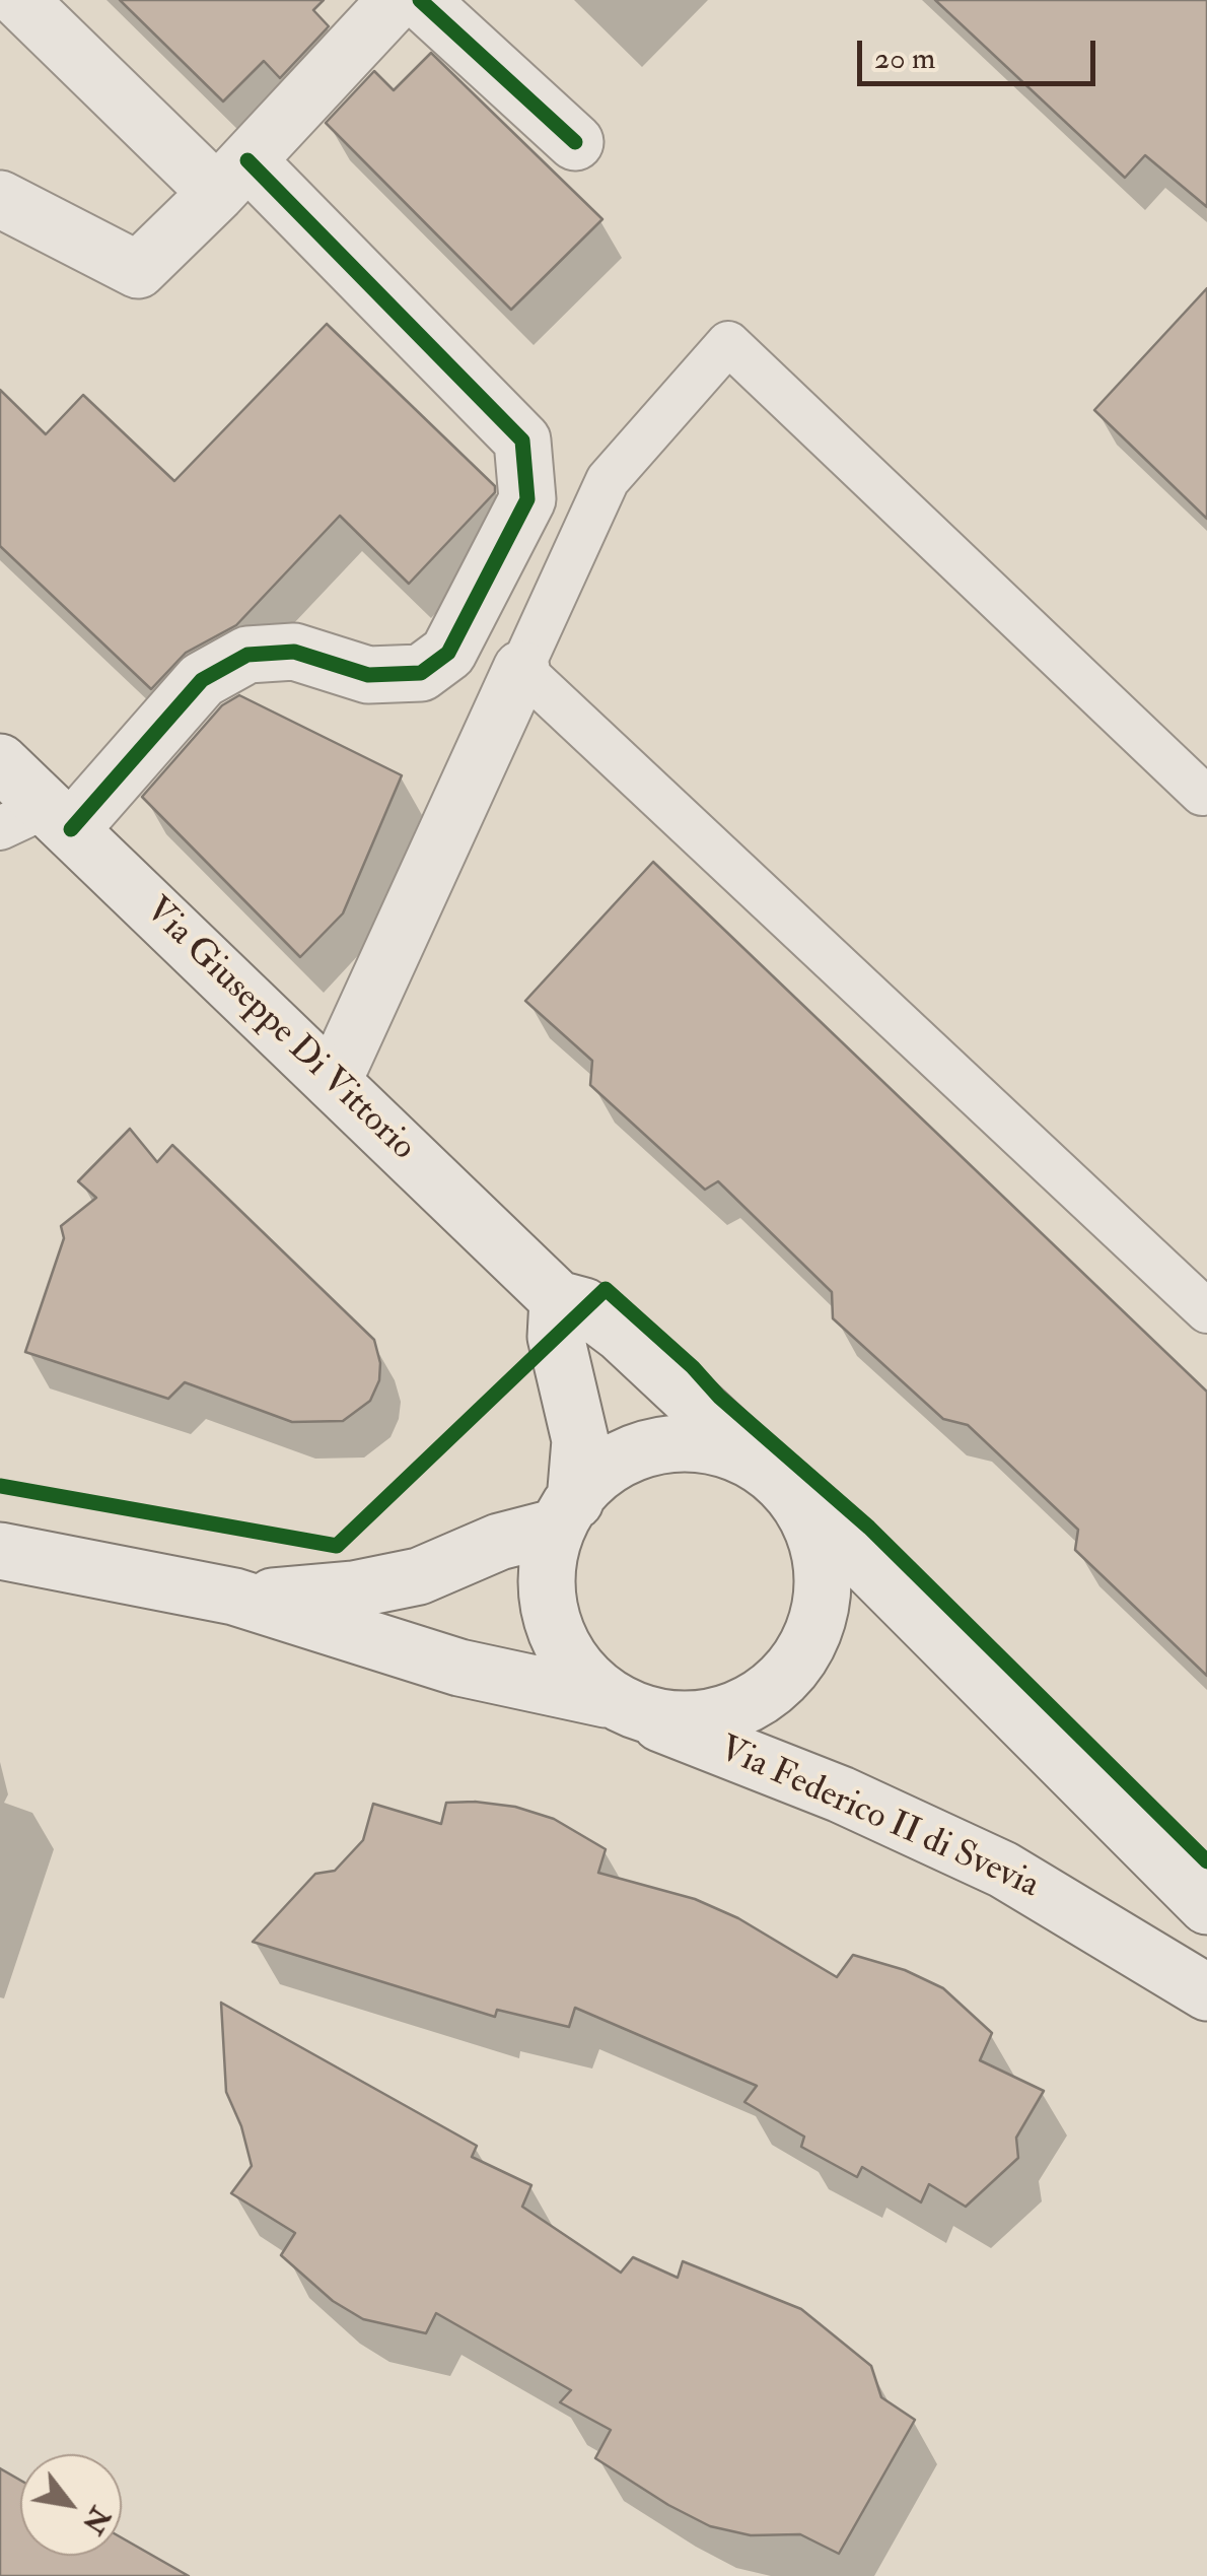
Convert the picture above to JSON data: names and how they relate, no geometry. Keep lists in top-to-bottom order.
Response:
{
  "streets": {
    "main road": ["Via Giuseppe Di Vittorio", "Via Federico II di Svevia"]
  },
  "crossings": [
    ["Via Giuseppe Di Vittorio", "Via Federico II di Svevia"]
  ],
  "scale_bar": "20 m",
  "north": "bottom right"
}
